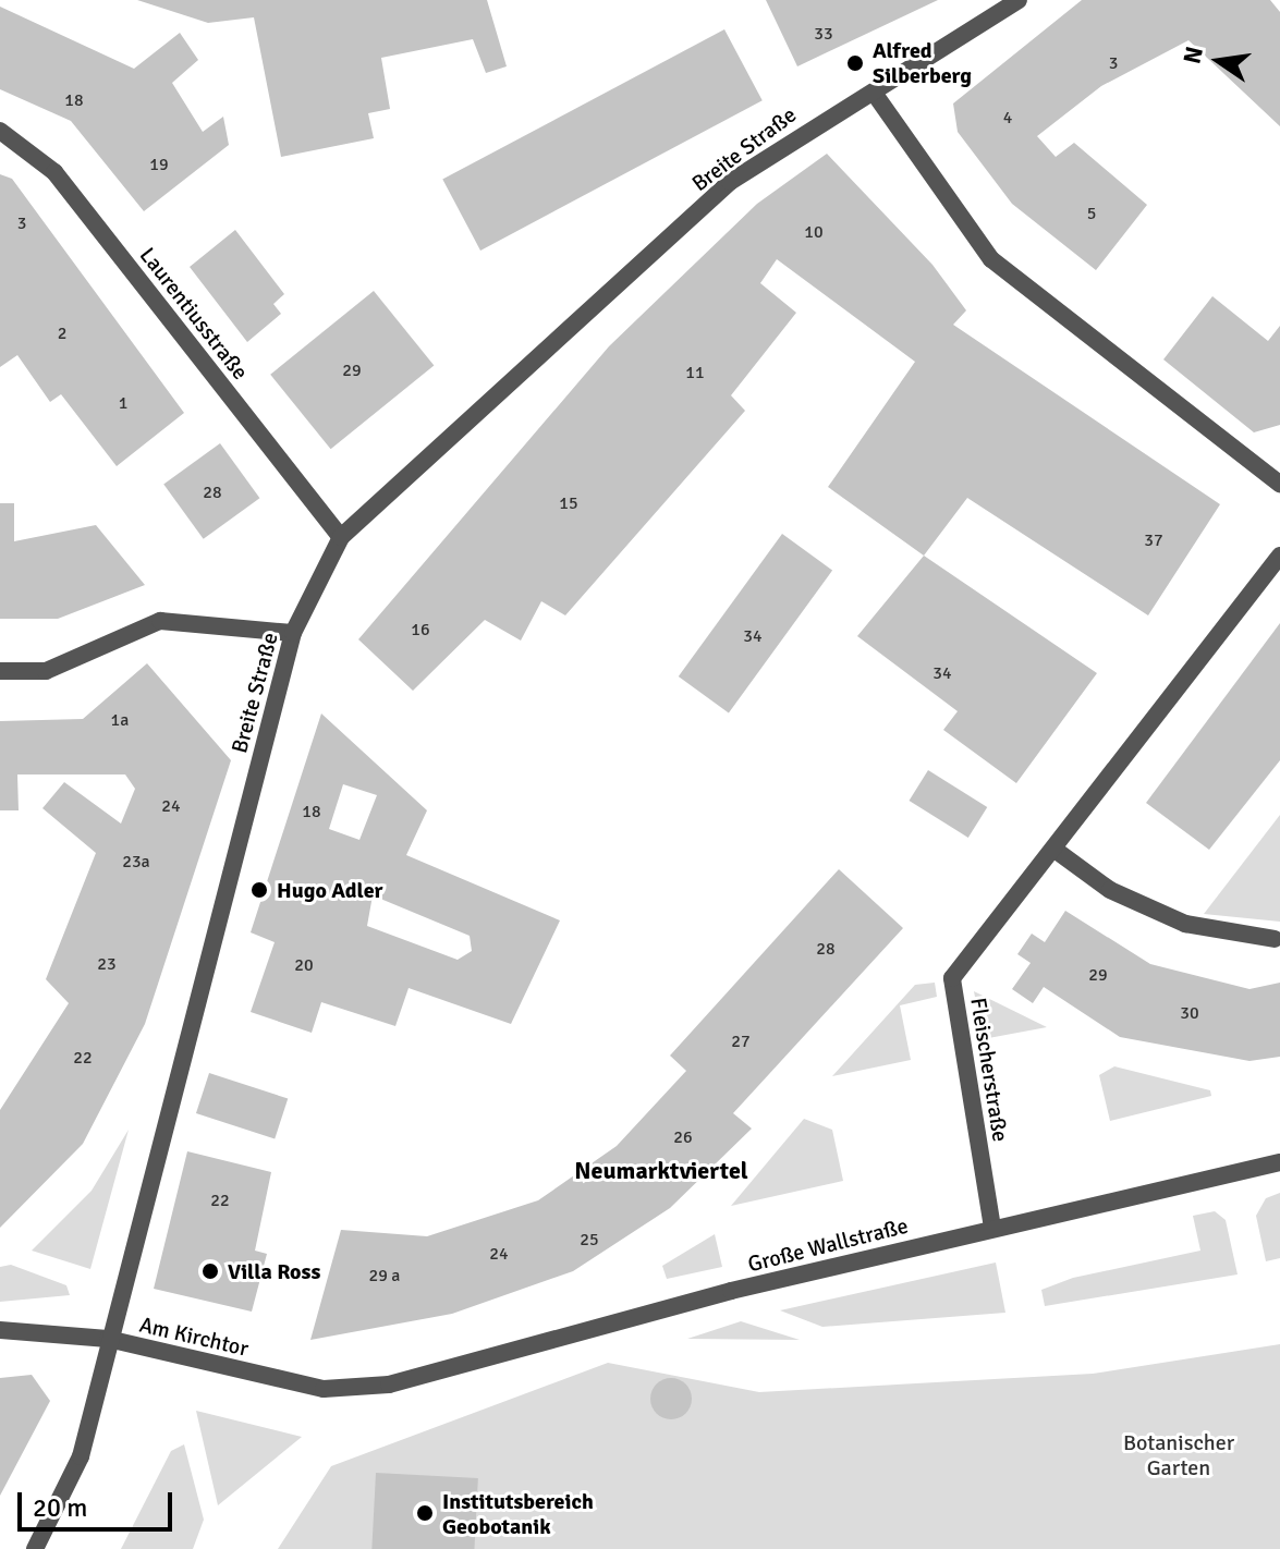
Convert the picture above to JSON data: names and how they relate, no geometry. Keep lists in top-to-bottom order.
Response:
{
  "streets": {
    "street": [
      "Breite Straße",
      "Laurentiusstraße",
      "Fleischerstraße",
      "Große Wallstraße",
      "Am Kirchtor"
    ]
  },
  "crossings": [
    ["Breite Straße", "Laurentiusstraße"],
    ["Breite Straße", "Am Kirchtor"],
    ["Fleischerstraße", "Große Wallstraße"],
    ["Große Wallstraße", "Am Kirchtor"]
  ],
  "districts": ["Neumarktviertel"],
  "parks": ["Botanischer Garten"],
  "places": [
    "Alfred Silberberg",
    "Hugo Adler",
    "Villa Ross",
    "Institutsbereich Geobotanik"
  ],
  "house_numbers": [
    "33",
    "3",
    "18",
    "4",
    "19",
    "5",
    "3",
    "10",
    "2",
    "29",
    "11",
    "1",
    "28",
    "15",
    "37",
    "16",
    "34",
    "34",
    "1a",
    "24",
    "18",
    "23a",
    "28",
    "23",
    "20",
    "29",
    "30",
    "27",
    "22",
    "26",
    "22",
    "25",
    "24",
    "29 a"
  ],
  "scale_bar": "20 m",
  "north": "left"
}
